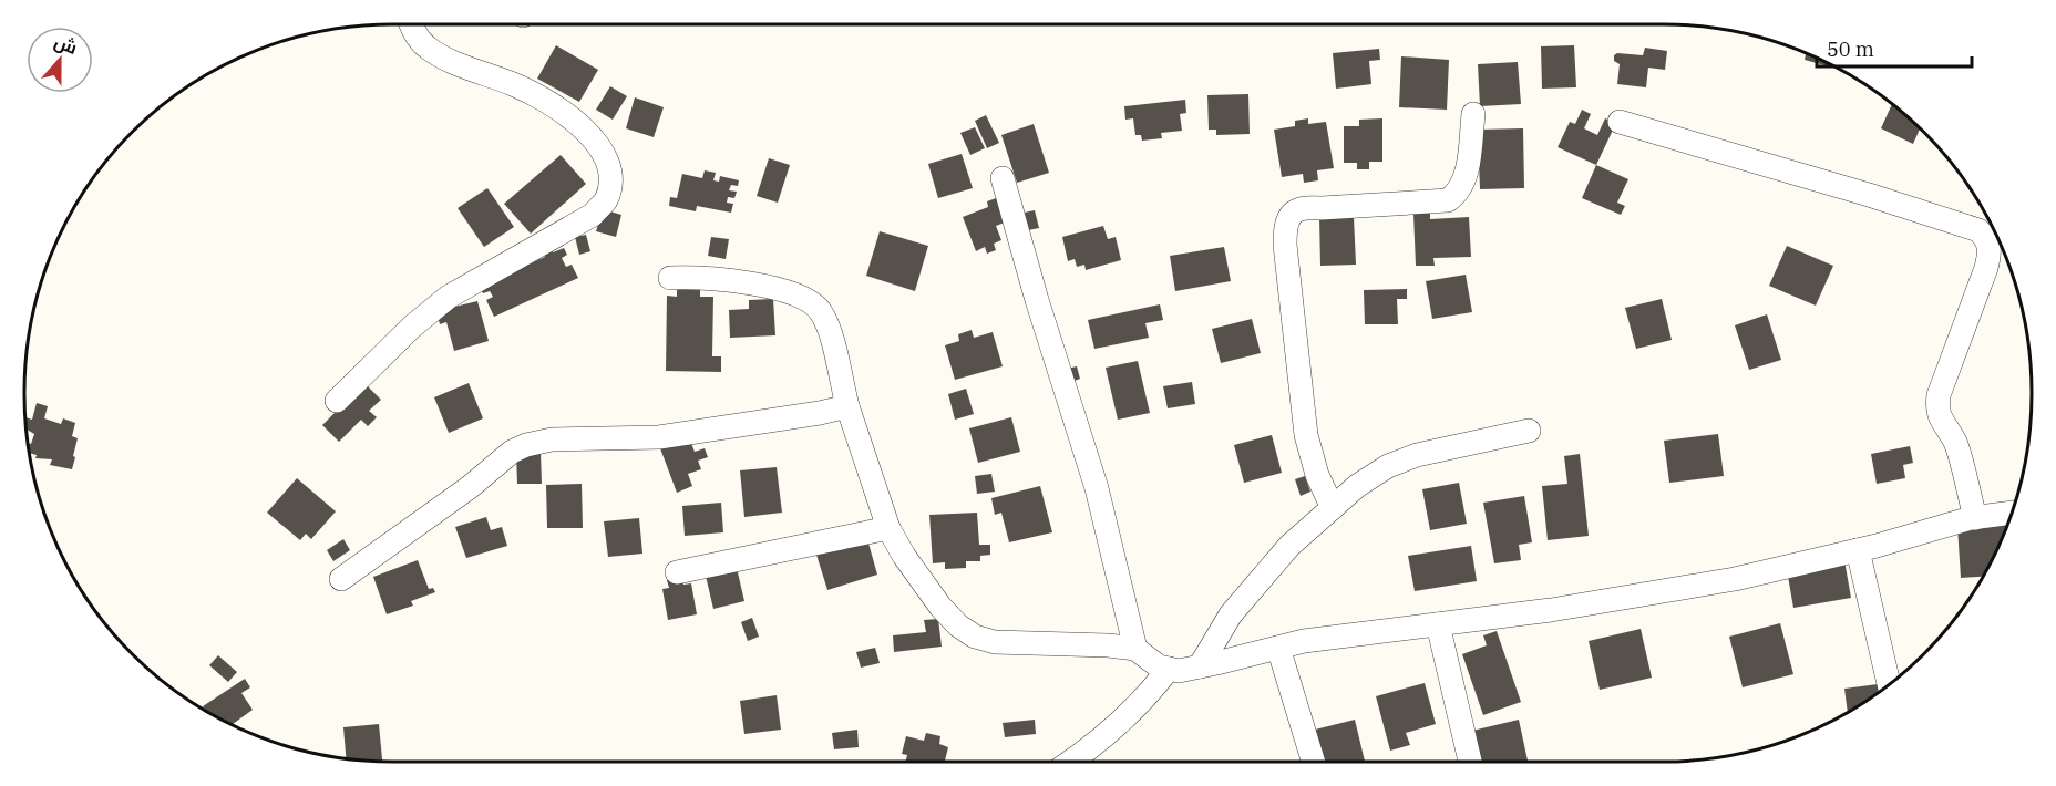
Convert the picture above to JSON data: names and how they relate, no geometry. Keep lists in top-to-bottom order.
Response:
{
  "scale_bar": "50 m",
  "north": "top"
}
